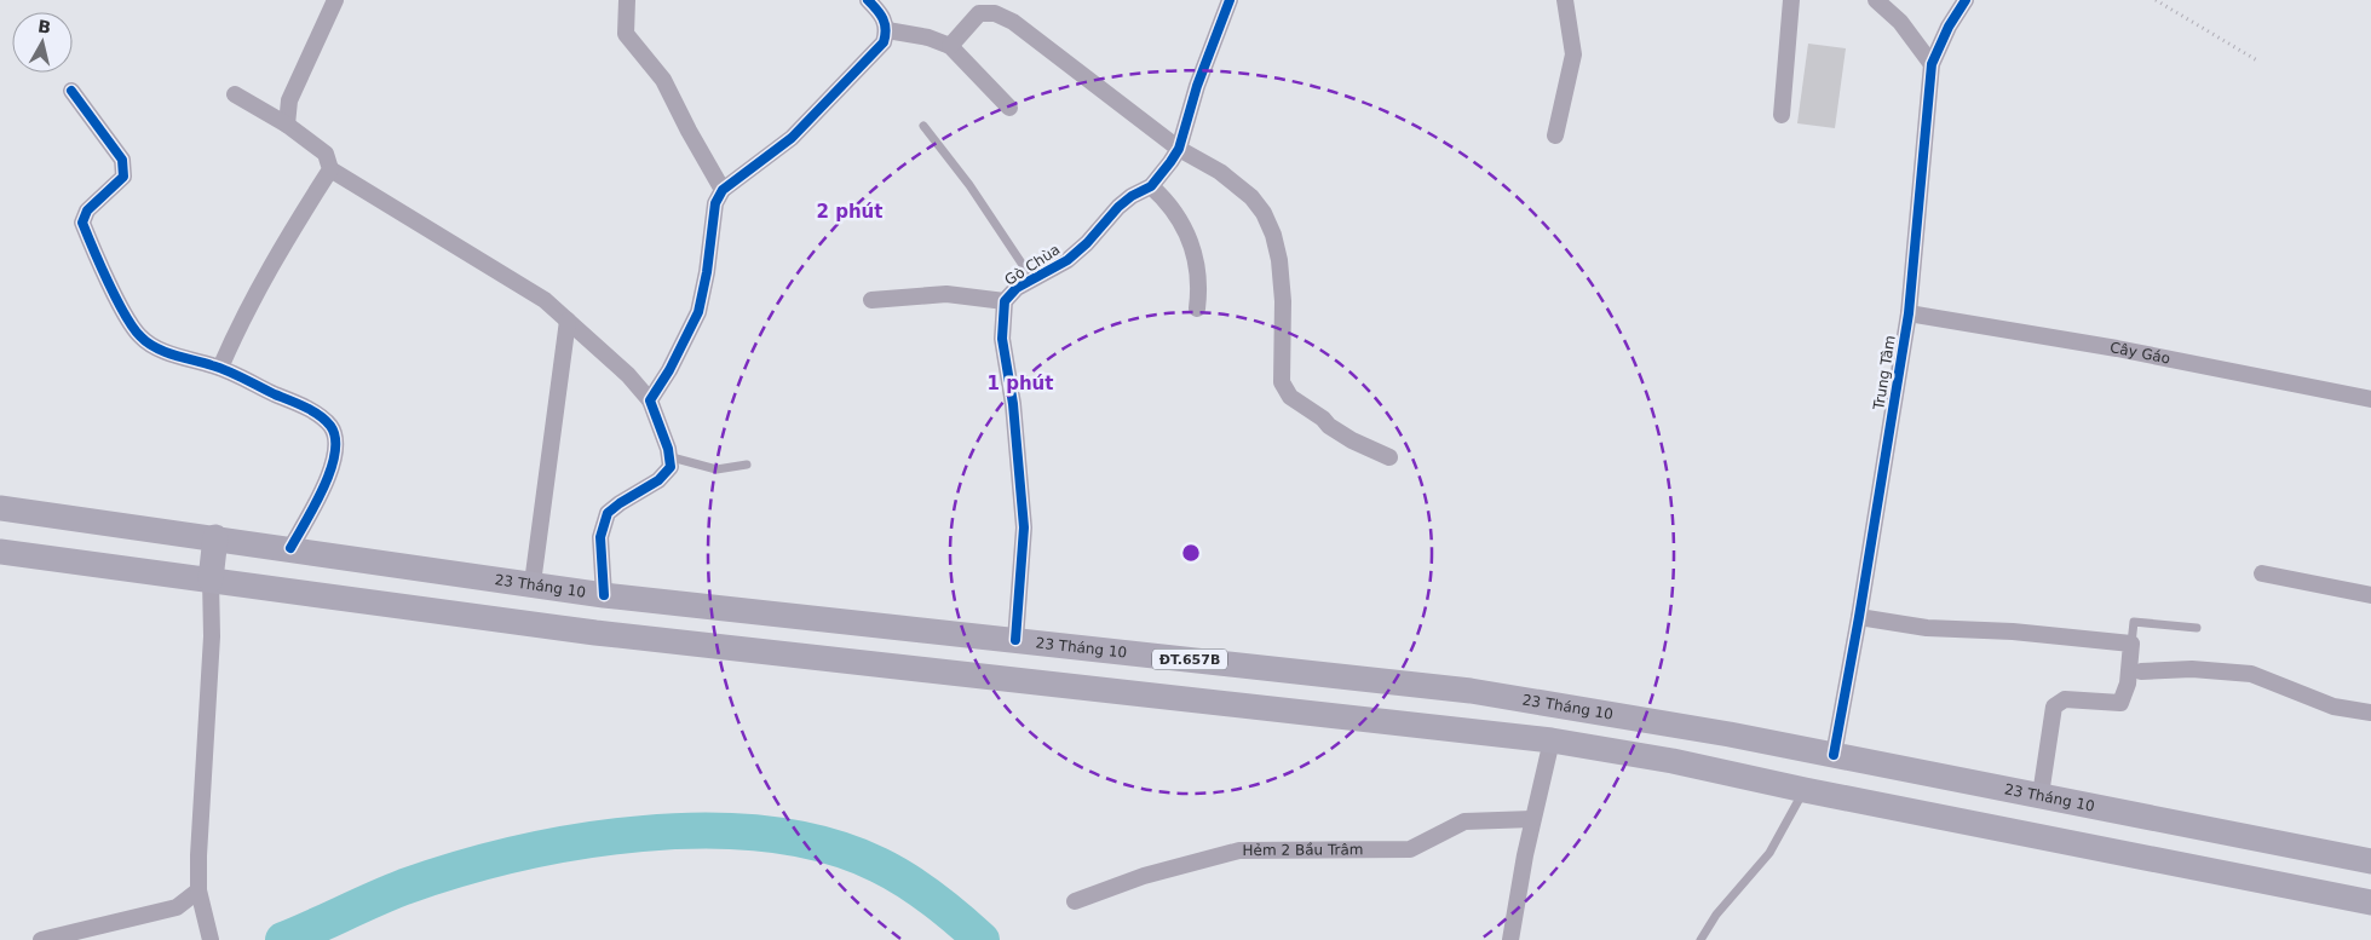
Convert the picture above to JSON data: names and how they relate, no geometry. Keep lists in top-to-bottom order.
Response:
{
  "streets": {
    "main road": ["23 Tháng 10", "ĐT.657B"],
    "street": [
      "Gò Chùa",
      "Cây Gáo",
      "Trung Tâm",
      "Hẻm 2 Bầu Trâm"
    ]
  },
  "crossings": [
    ["Gò Chùa", "23 Tháng 10"],
    ["Cây Gáo", "Trung Tâm"],
    ["Trung Tâm", "23 Tháng 10"]
  ],
  "north": "top",
  "rings": ["2 phút", "1 phút"]
}
